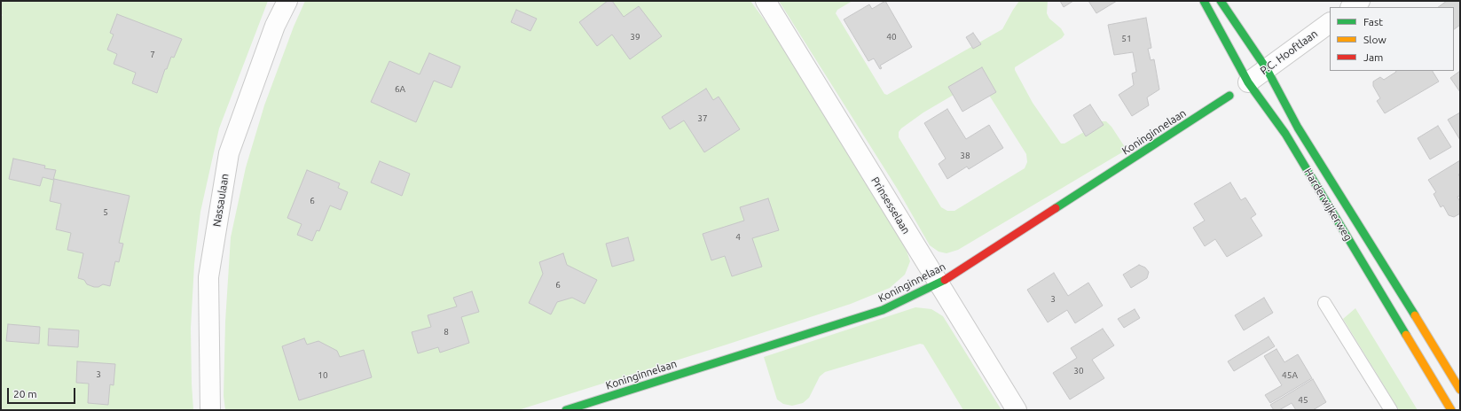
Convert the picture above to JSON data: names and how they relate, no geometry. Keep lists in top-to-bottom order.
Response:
{
  "streets": {
    "main road": ["Koninginnelaan", "Harderwijkerweg"],
    "street": ["P.C. Hooftlaan", "Nassaulaan", "Prinsesselaan"]
  },
  "crossings": [
    ["P.C. Hooftlaan", "Harderwijkerweg"],
    ["Koninginnelaan", "Prinsesselaan"]
  ],
  "house_numbers": [
    "39",
    "40",
    "51",
    "7",
    "6A",
    "37",
    "38",
    "6",
    "5",
    "4",
    "6",
    "3",
    "8",
    "30",
    "3",
    "10",
    "45A",
    "45"
  ],
  "legend": ["Fast", "Slow", "Jam"],
  "scale_bar": "20 m"
}
